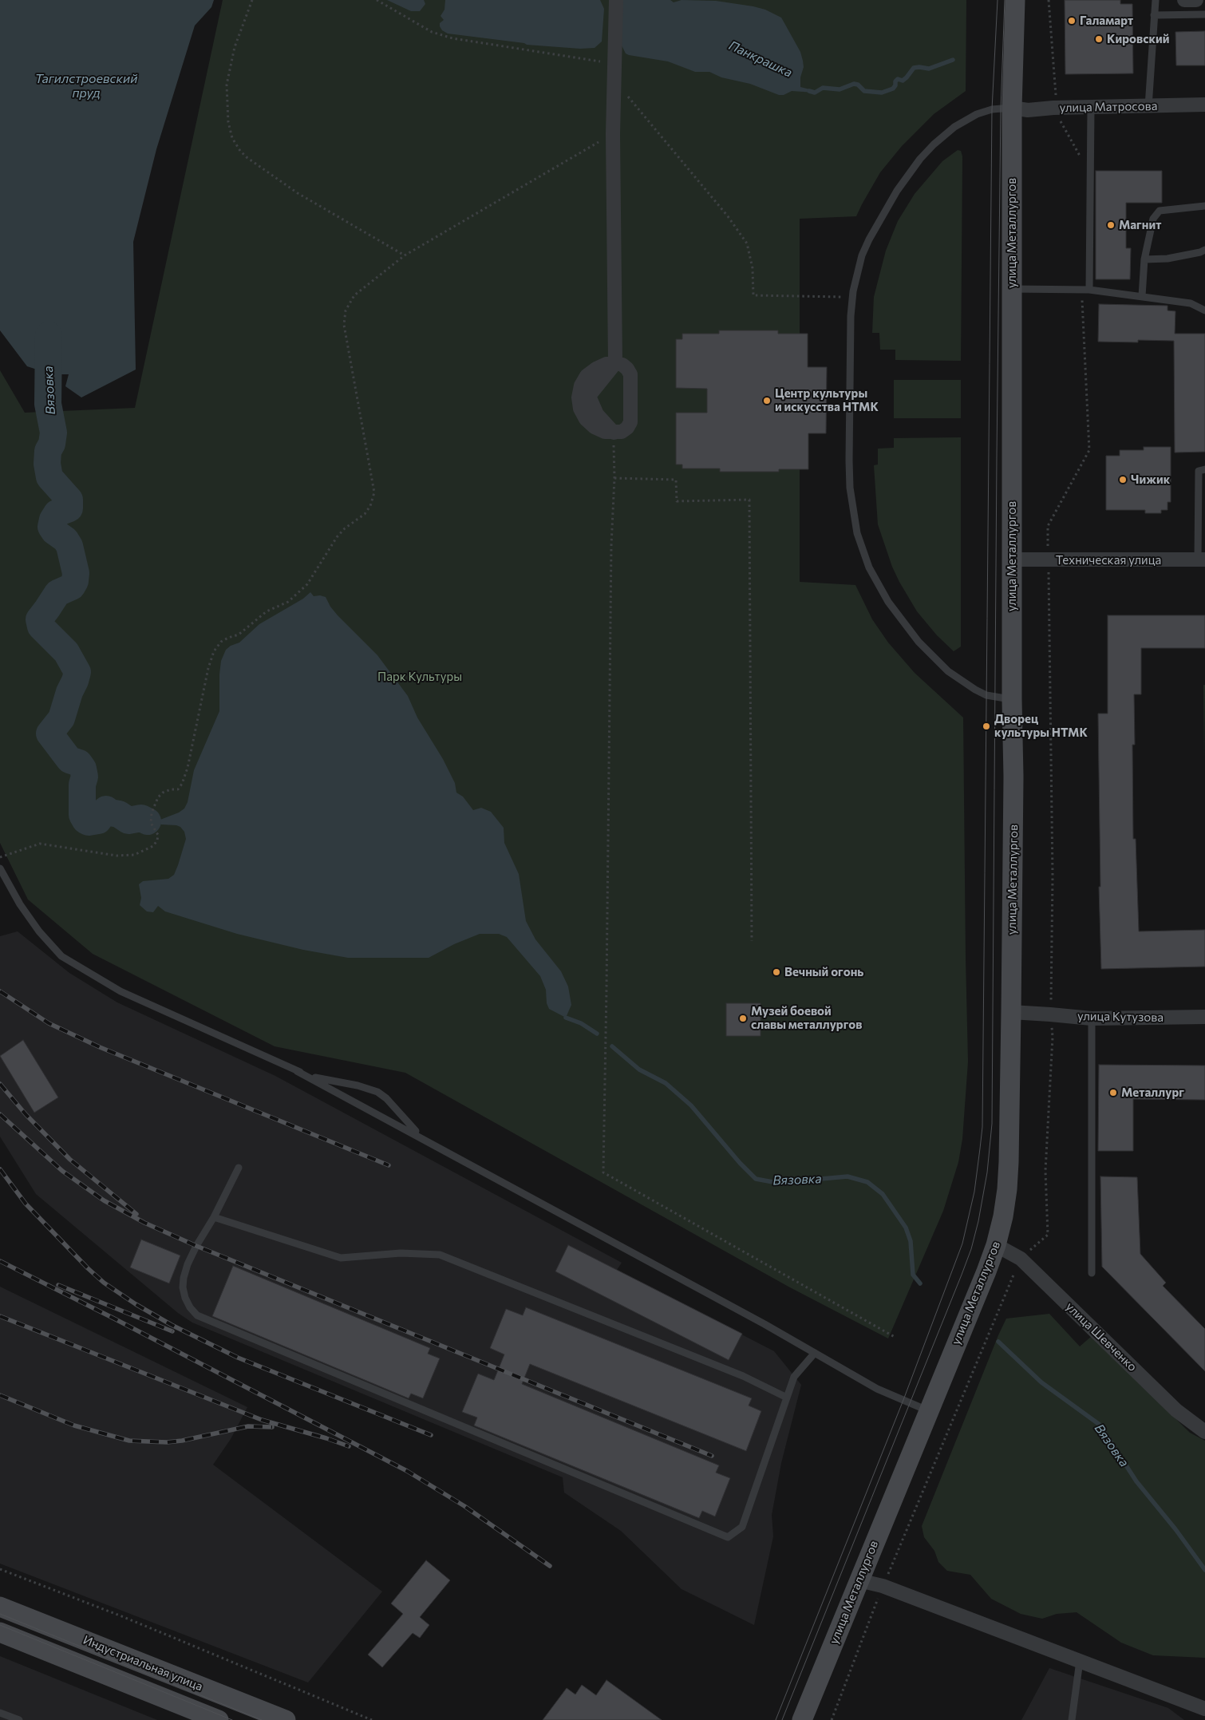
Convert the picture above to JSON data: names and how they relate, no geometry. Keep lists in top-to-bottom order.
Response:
{
  "streets": {
    "main road": ["улица Металлургов", "Индустриальная улица"],
    "street": [
      "улица Матросова",
      "Техническая улица",
      "улица Кутузова",
      "улица Шевченко"
    ]
  },
  "crossings": [
    ["улица Матросова", "улица Металлургов"],
    ["улица Металлургов", "Техническая улица"],
    ["улица Металлургов", "улица Кутузова"],
    ["улица Металлургов", "улица Шевченко"]
  ],
  "water": ["Панкрашка", "Тагилстроевский пруд", "Вязовка"],
  "parks": ["Парк Культуры"],
  "places": [
    "Галамарт",
    "Кировский",
    "Магнит",
    "Центр культуры и искусства НТМК",
    "Чижик",
    "Дворец культуры НТМК",
    "Вечный огонь",
    "Музей боевой славы металлургов",
    "Металлург"
  ]
}
